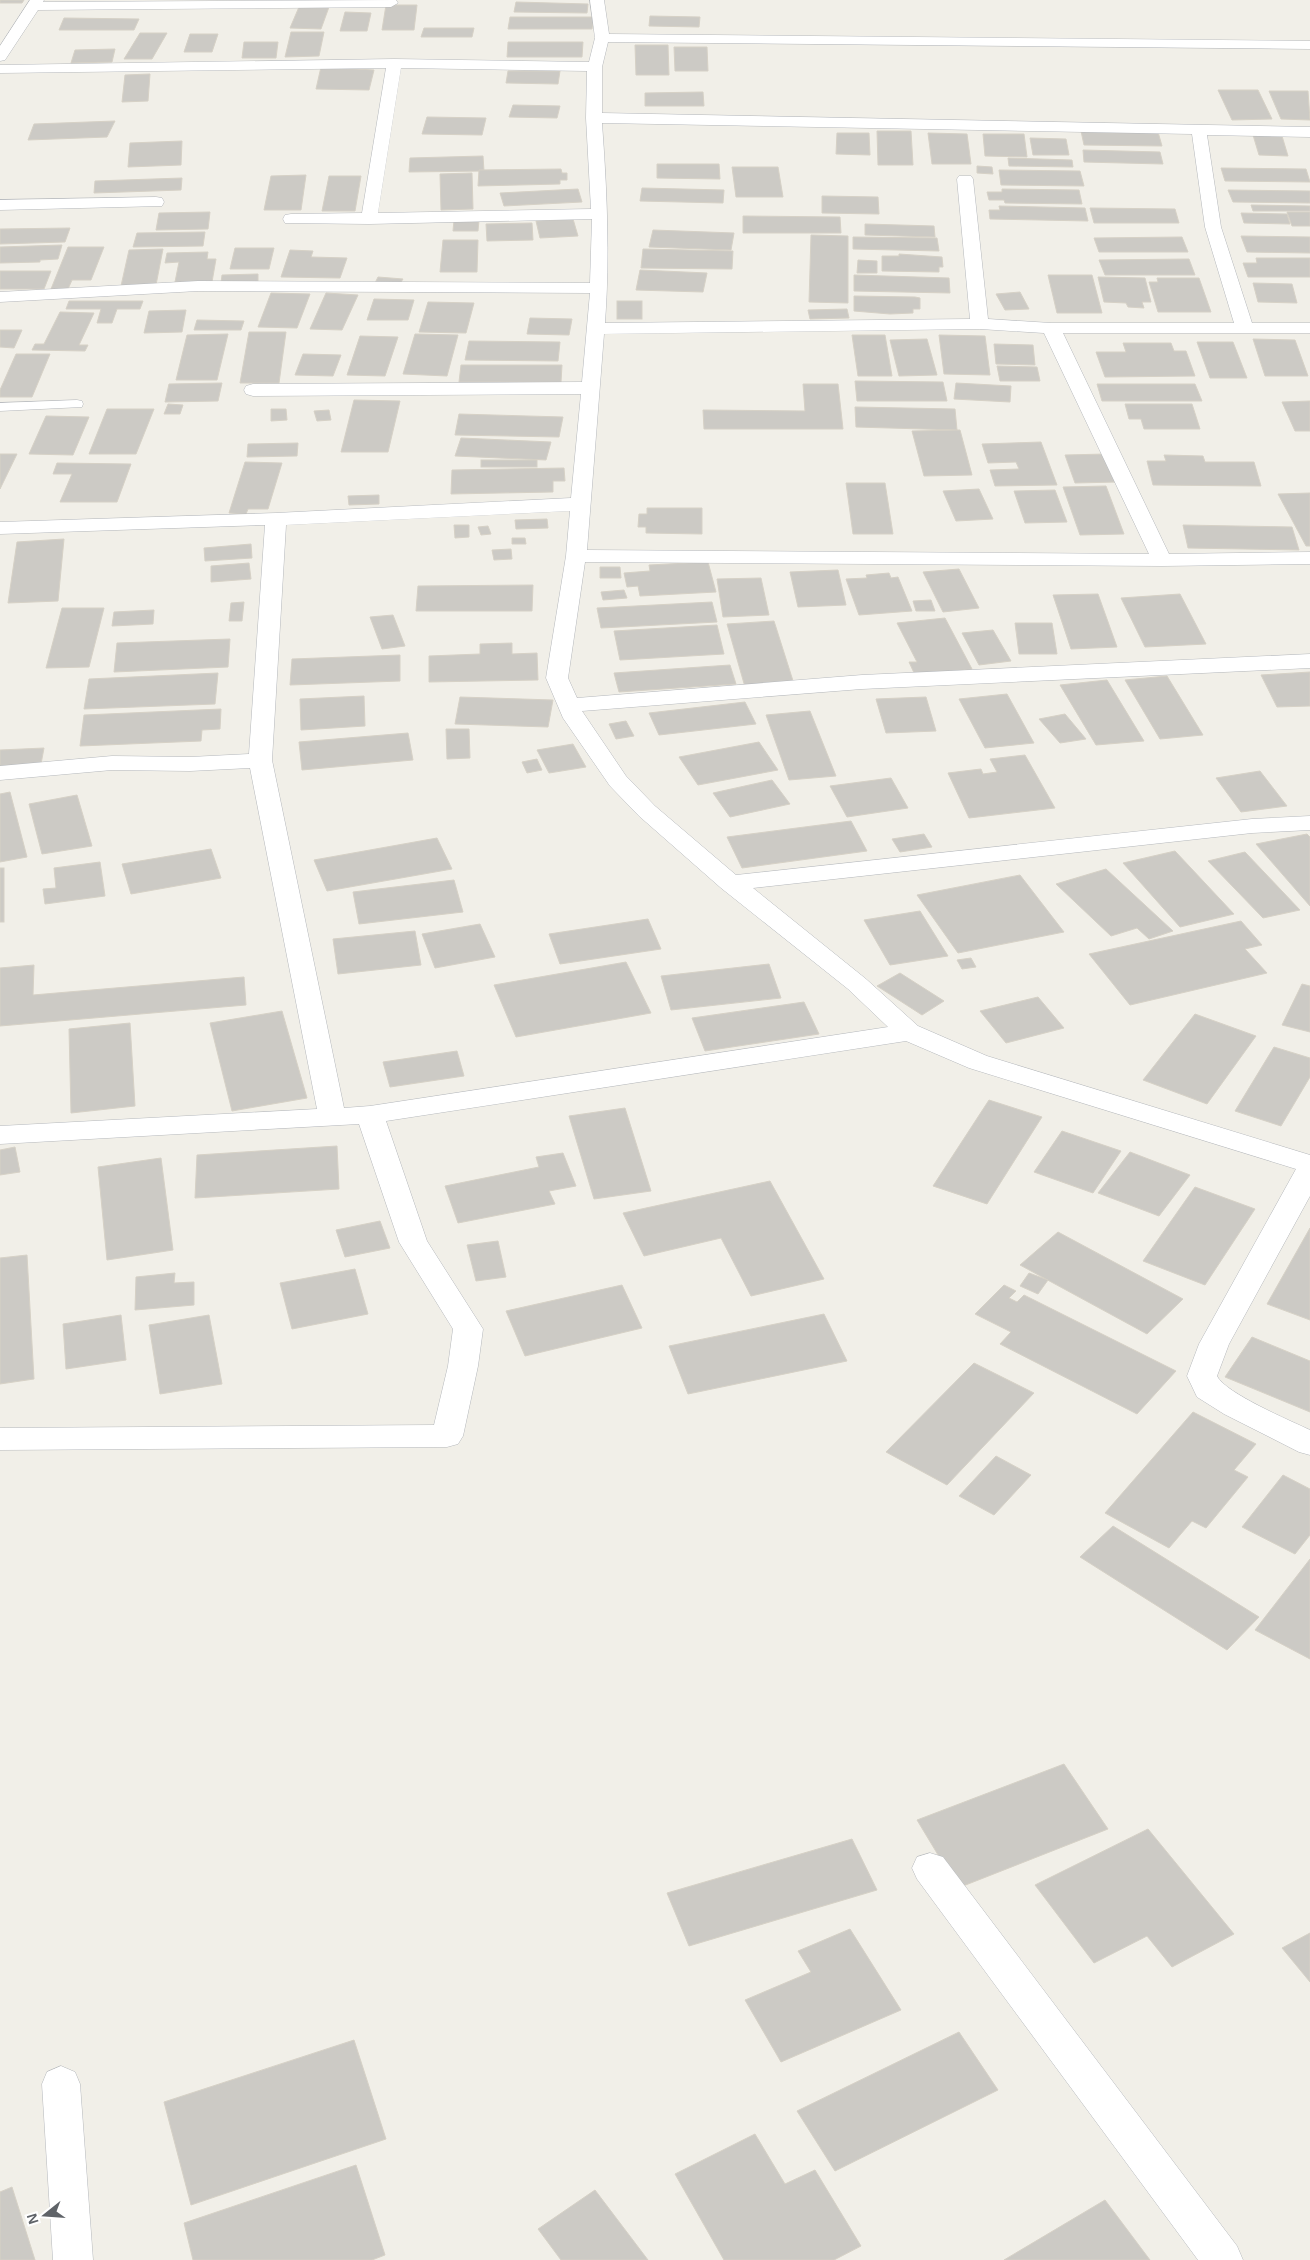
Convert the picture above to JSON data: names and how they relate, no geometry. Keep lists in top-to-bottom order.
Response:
{
  "north": "left"
}
